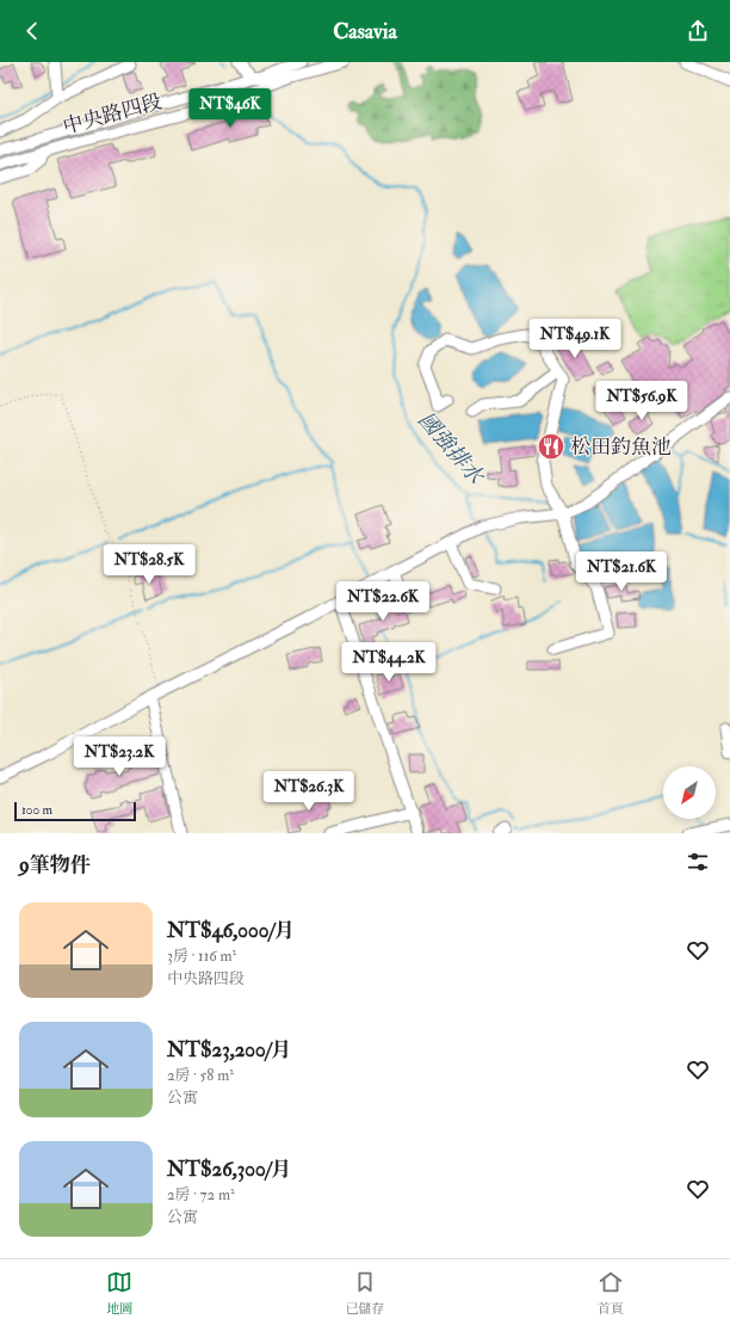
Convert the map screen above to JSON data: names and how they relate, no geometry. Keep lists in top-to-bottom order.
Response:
{
  "streets": {
    "street": ["中央路四段"]
  },
  "water": ["國強排水"],
  "places": {
    "restaurant": ["松田釣魚池"]
  },
  "scale_bar": "100 m",
  "north": "bottom left",
  "page": {
    "header": "Casavia",
    "price": [
      "NT$46K",
      "NT$49.1K",
      "NT$56.9K",
      "NT$28.5K",
      "NT$21.6K",
      "NT$22.6K",
      "NT$44.2K",
      "NT$23.2K",
      "NT$26.3K"
    ],
    "scale": "100 m",
    "heading": "9筆物件",
    "list": [
      {
        "name": "NT$46,000/月",
        "note": "3房 · 116 m² · 中央路四段"
      },
      {
        "name": "NT$23,200/月",
        "note": "2房 · 58 m² · 公寓"
      },
      {
        "name": "NT$26,300/月",
        "note": "2房 · 72 m² · 公寓"
      }
    ],
    "tabs": ["地圖", "已儲存", "首頁"]
  }
}
